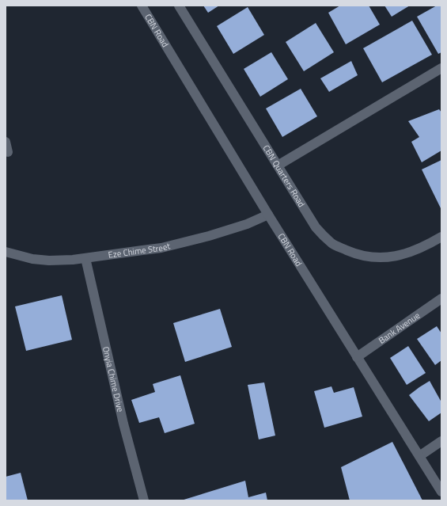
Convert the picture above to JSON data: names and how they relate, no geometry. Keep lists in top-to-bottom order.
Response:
{
  "streets": {
    "street": [
      "CBN Road",
      "CBN Quarters Road",
      "Eze Chime Street",
      "Bank Avenue",
      "Onyia Chime Drive"
    ]
  },
  "crossings": [
    ["CBN Road", "Eze Chime Street"],
    ["CBN Road", "Bank Avenue"],
    ["Eze Chime Street", "Onyia Chime Drive"]
  ]
}
